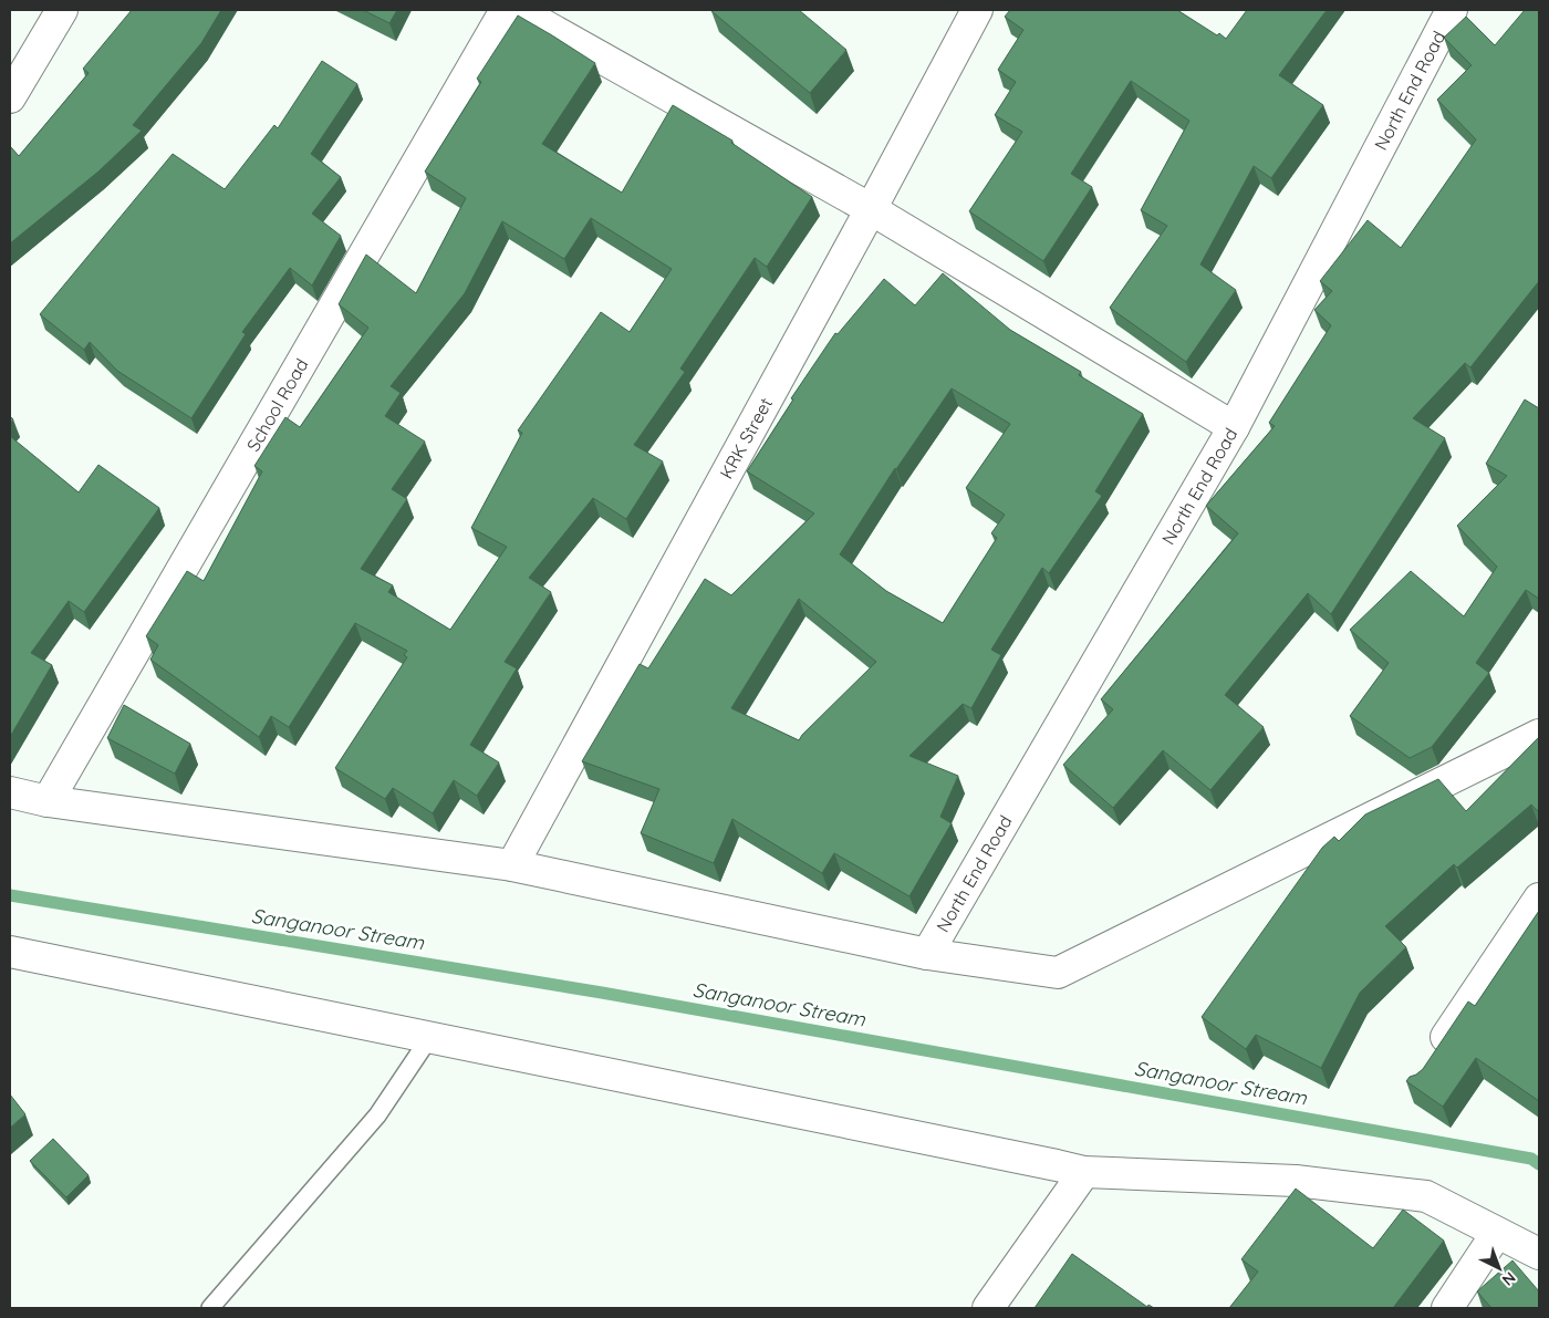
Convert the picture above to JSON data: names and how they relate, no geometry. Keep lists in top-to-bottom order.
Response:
{
  "streets": {
    "street": ["North End Road", "School Road", "KRK Street"]
  },
  "water": ["Sanganoor Stream"],
  "north": "bottom right"
}
